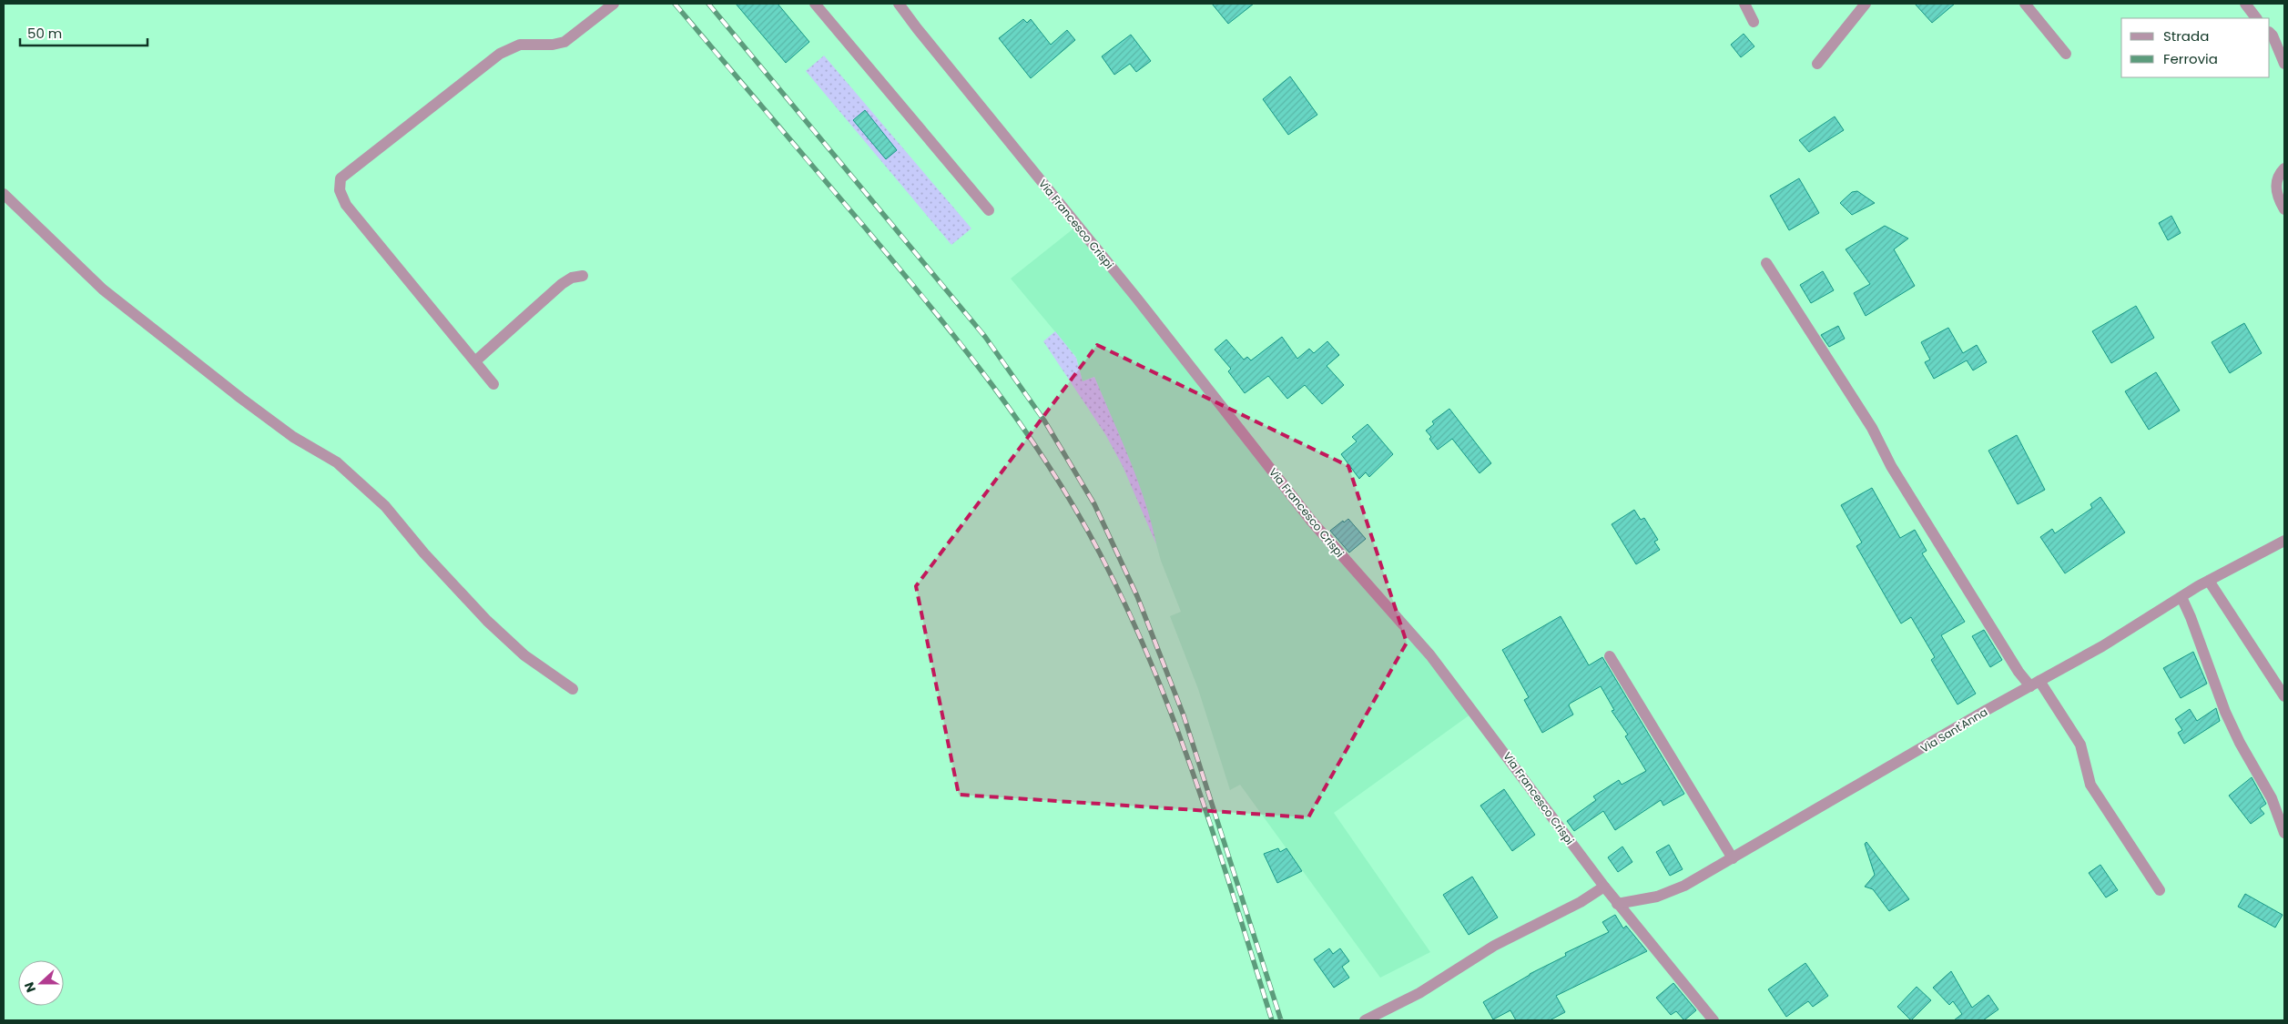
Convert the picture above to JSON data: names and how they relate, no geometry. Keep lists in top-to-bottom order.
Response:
{
  "streets": {
    "street": ["Via Francesco Crispi", "Via Sant'Anna"]
  },
  "crossings": [
    ["Via Francesco Crispi", "Via Sant'Anna"]
  ],
  "legend": ["Strada", "Ferrovia"],
  "scale_bar": "50 m",
  "north": "left"
}
